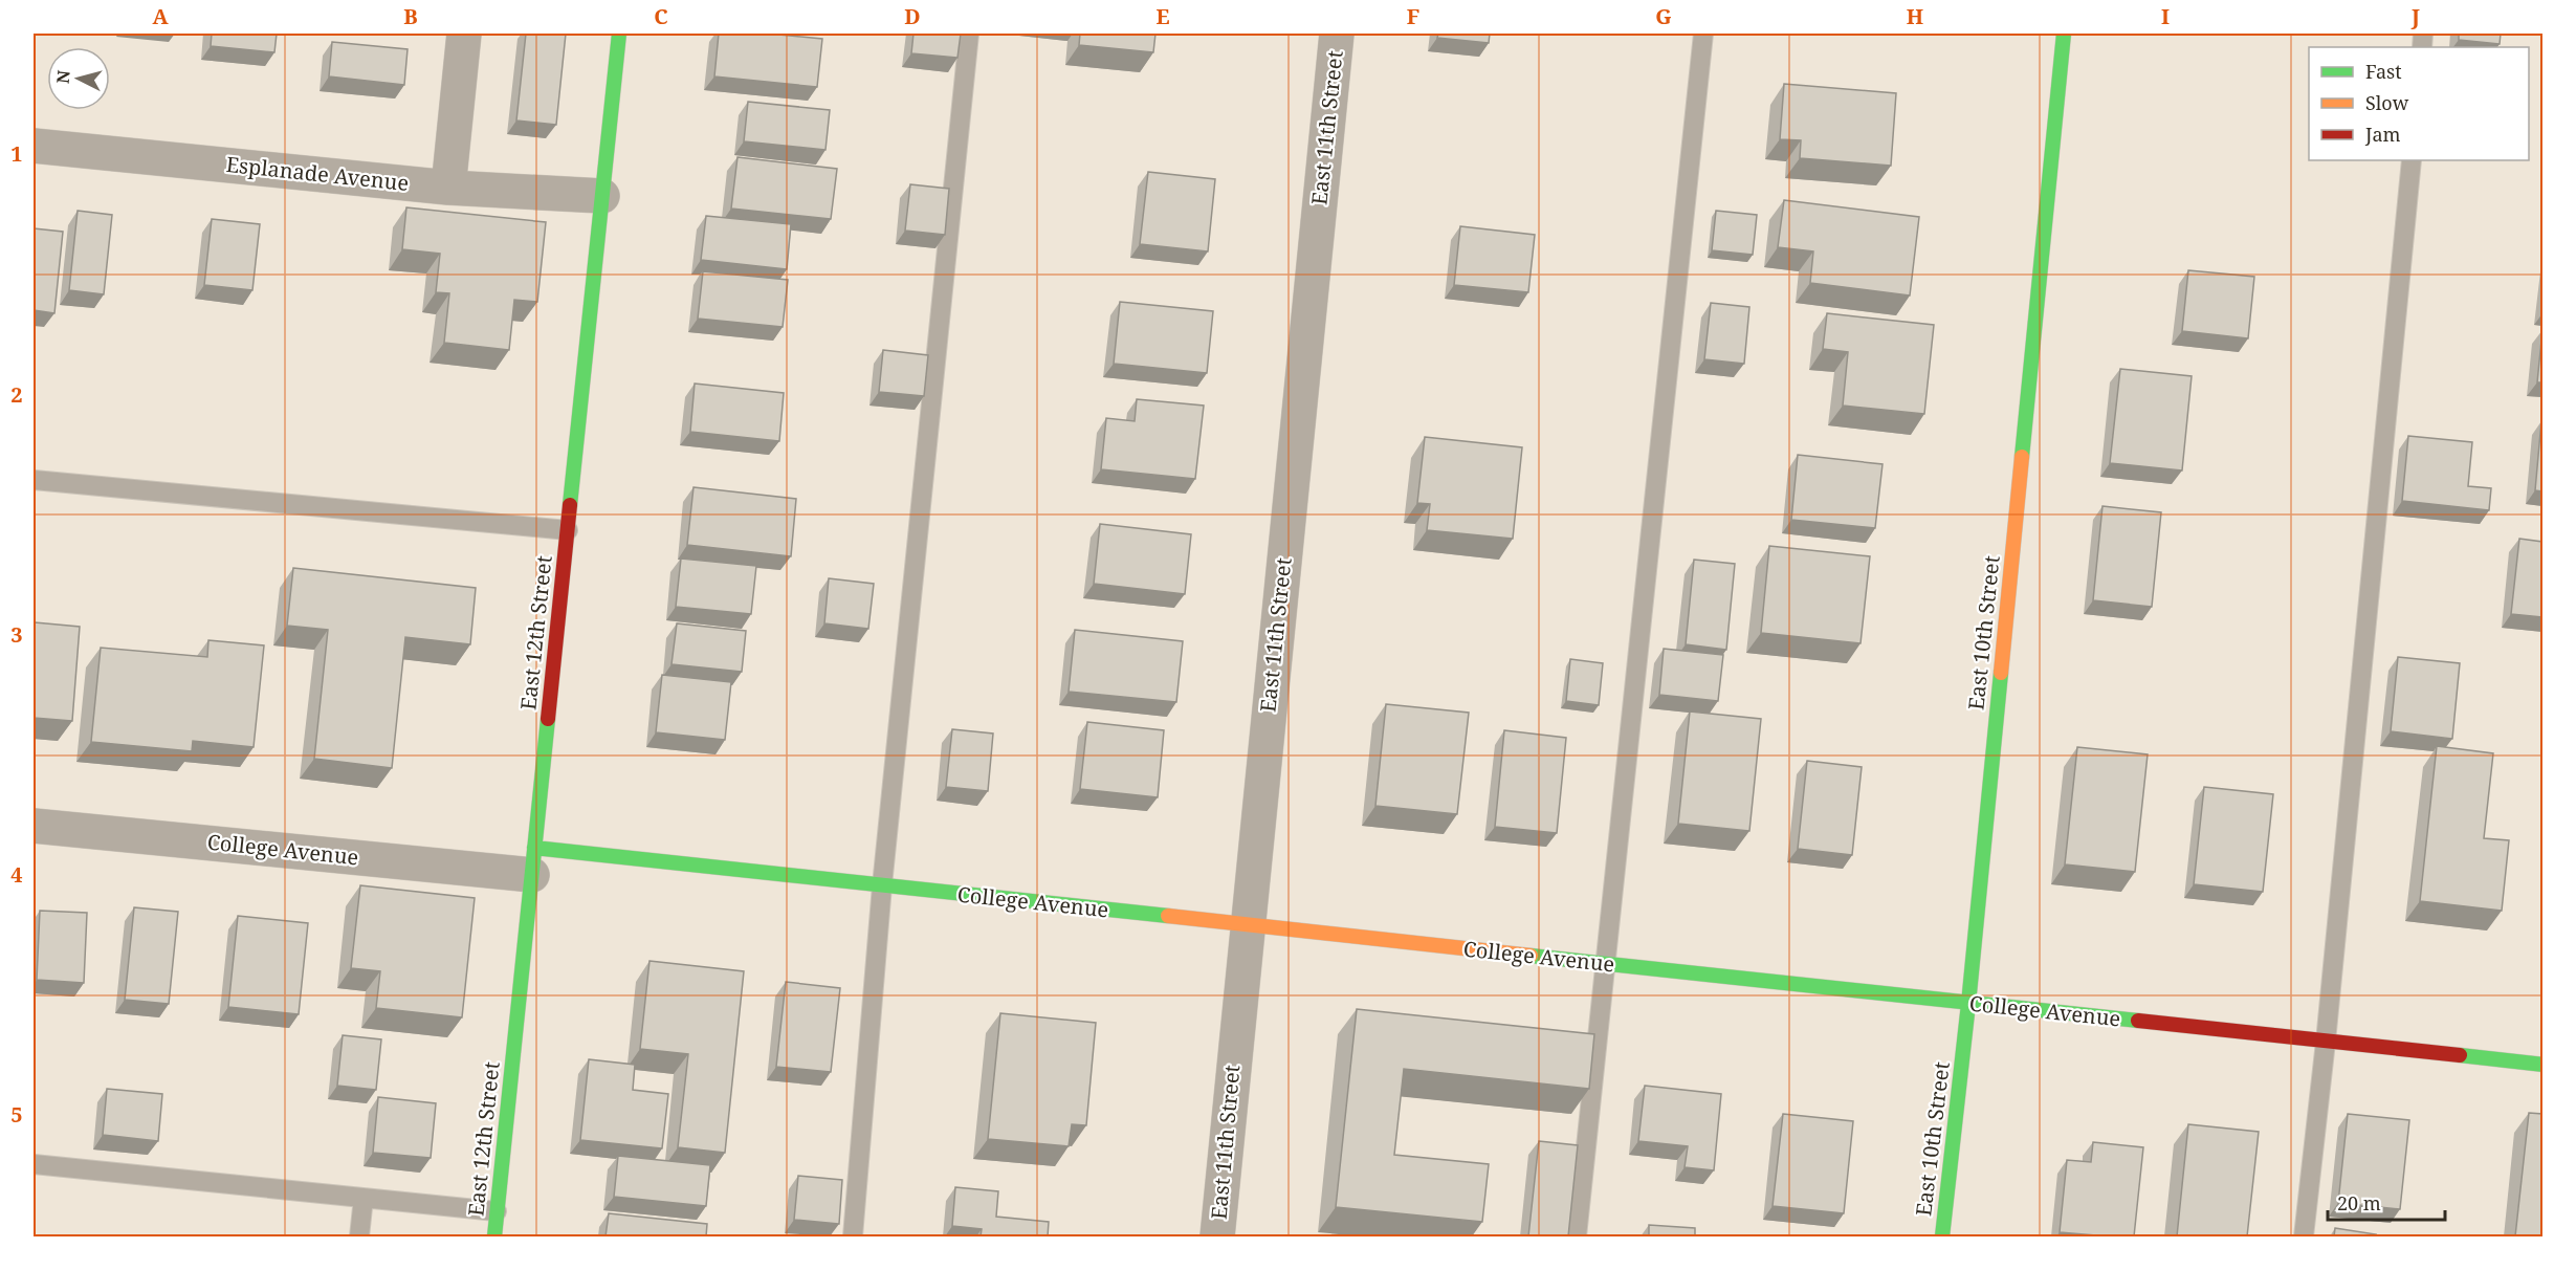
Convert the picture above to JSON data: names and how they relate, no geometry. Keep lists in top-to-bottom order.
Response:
{
  "streets": {
    "street": [
      "East 11th Street",
      "Esplanade Avenue",
      "East 12th Street",
      "East 10th Street",
      "College Avenue"
    ]
  },
  "crossings": [
    ["East 11th Street", "College Avenue"],
    ["Esplanade Avenue", "East 12th Street"],
    ["East 12th Street", "College Avenue"],
    ["East 10th Street", "College Avenue"]
  ],
  "legend": ["Fast", "Slow", "Jam"],
  "scale_bar": "20 m",
  "north": "left",
  "grid": {
    "columns": [
      "A",
      "B",
      "C",
      "D",
      "E",
      "F",
      "G",
      "H",
      "I",
      "J"
    ],
    "rows": [
      "1",
      "2",
      "3",
      "4",
      "5"
    ]
  }
}
